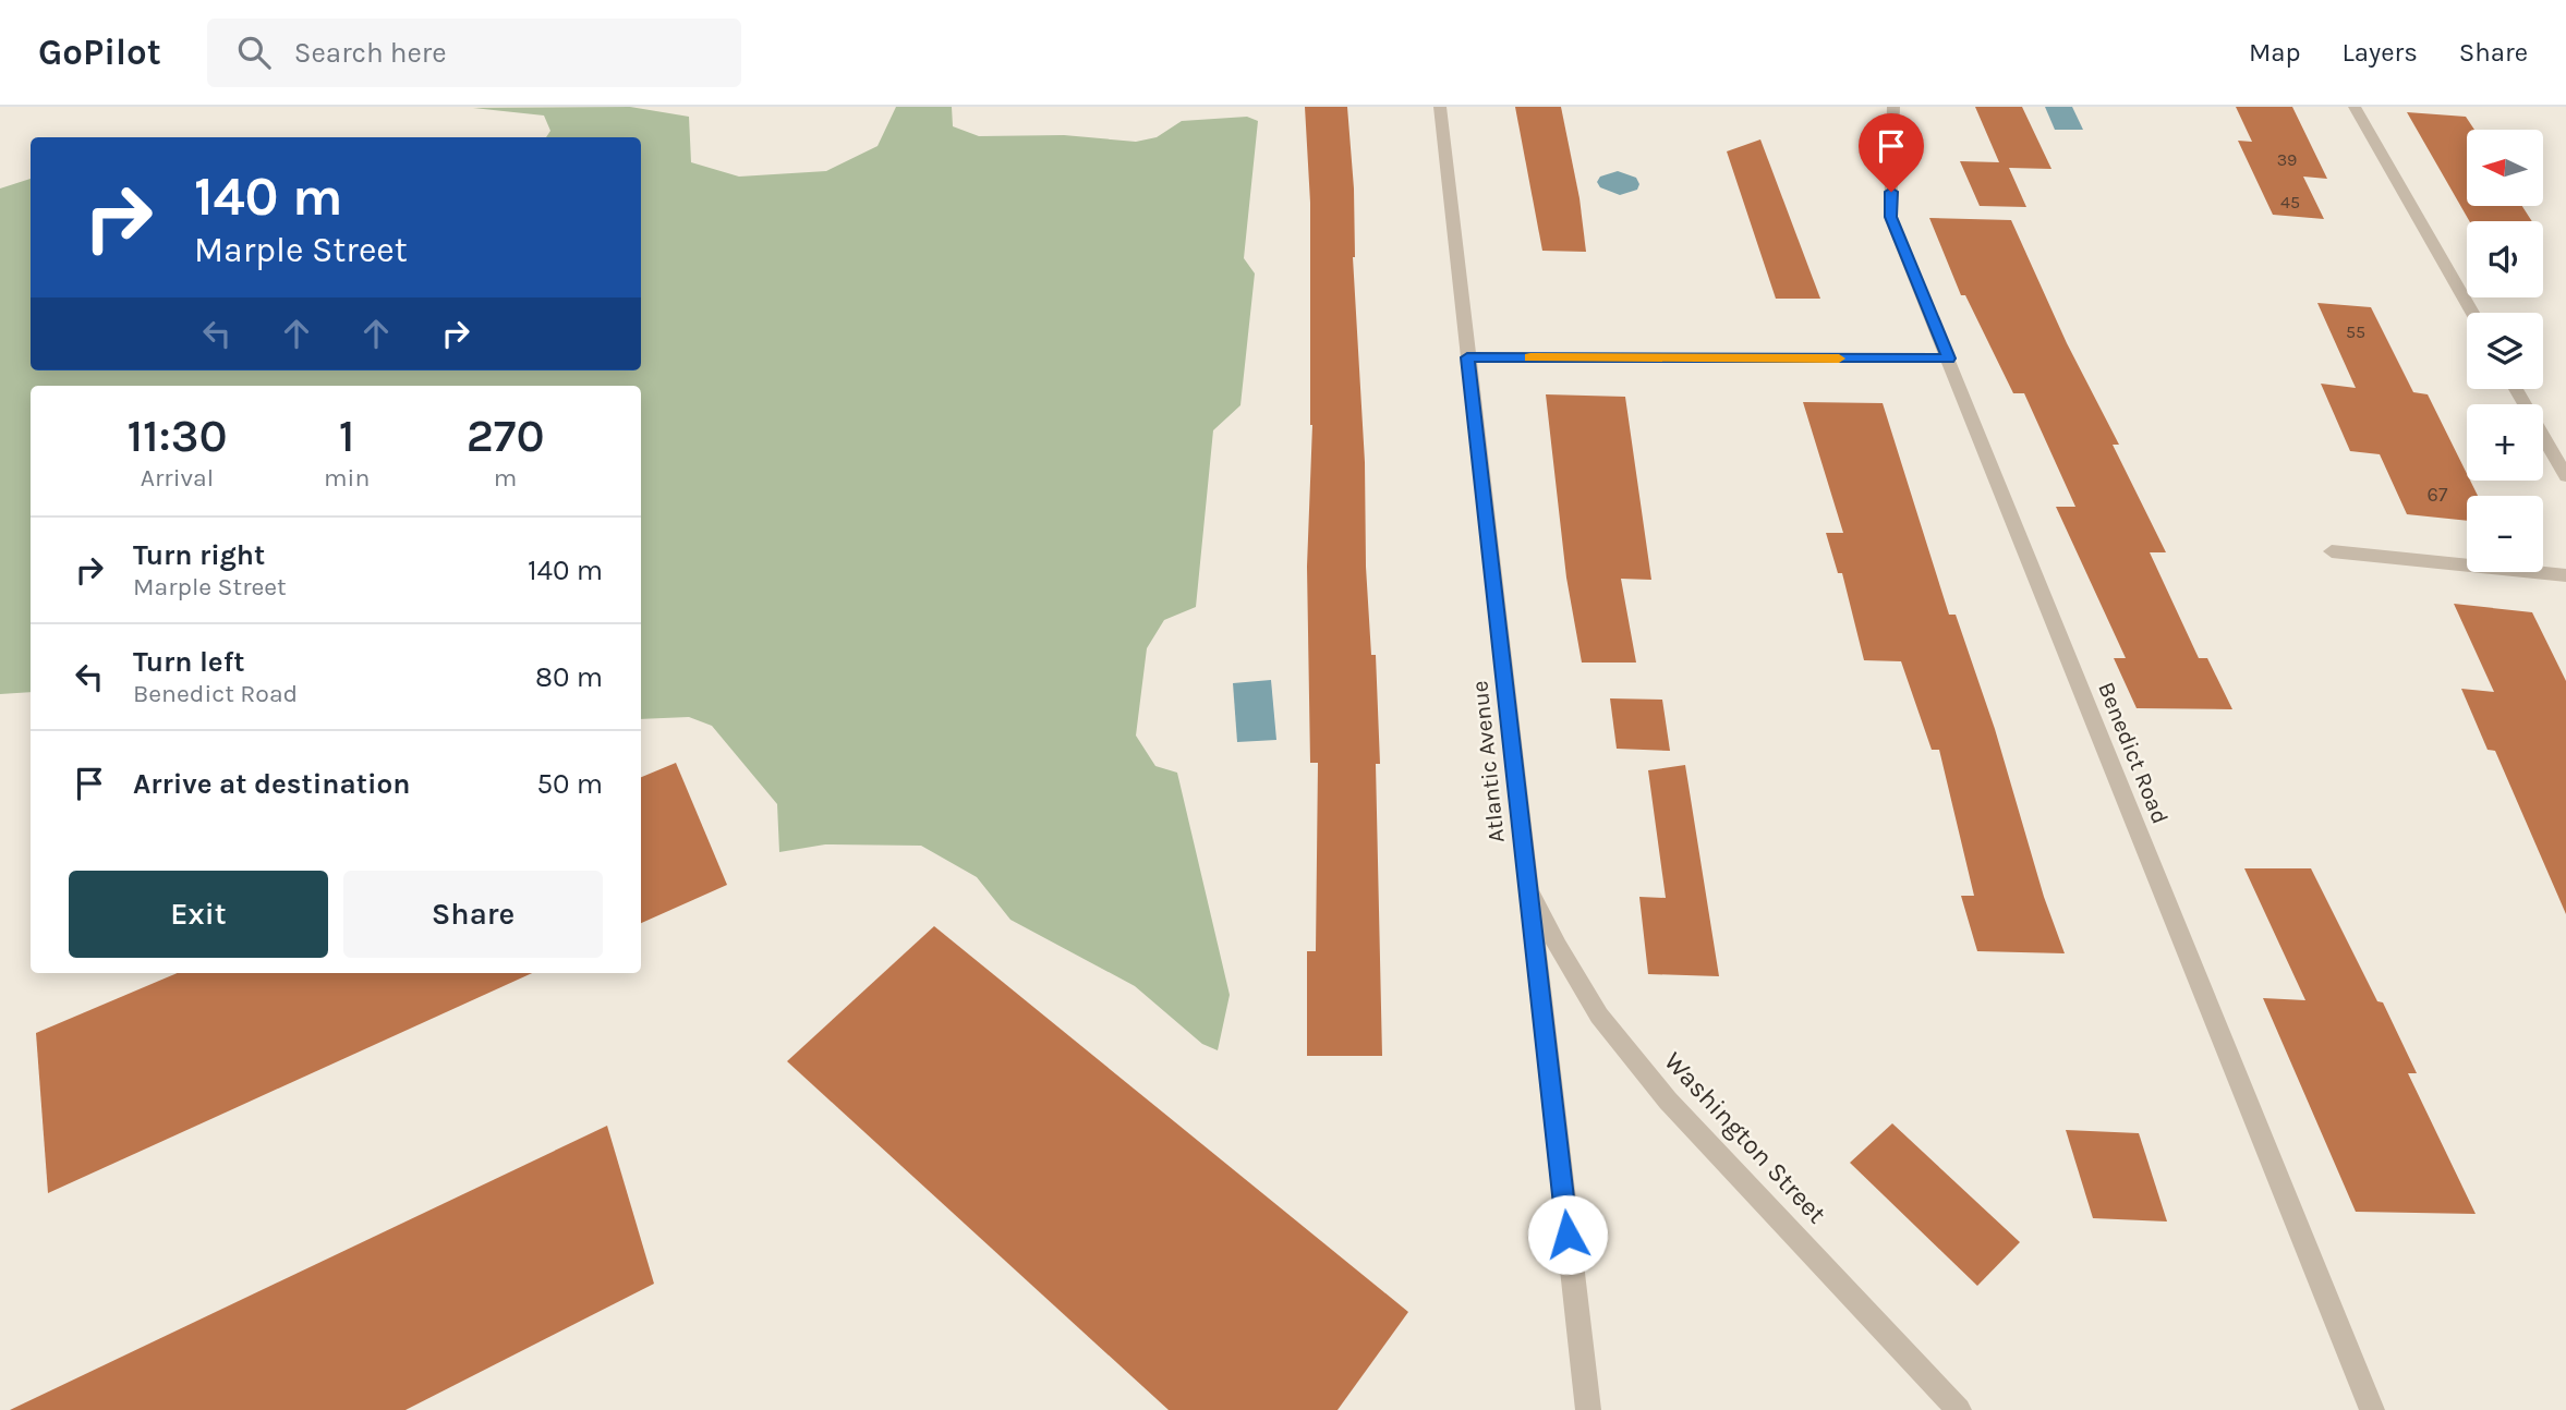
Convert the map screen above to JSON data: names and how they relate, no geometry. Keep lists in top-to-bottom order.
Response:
{
  "streets": {
    "street": ["Benedict Road", "Atlantic Avenue", "Washington Street"]
  },
  "crossings": [
    ["Atlantic Avenue", "Washington Street"]
  ],
  "house_numbers": [
    "39",
    "45",
    "55",
    "67"
  ],
  "north": "left",
  "page": {
    "header": "GoPilot",
    "search": "Search here",
    "nav": ["Map", "Layers", "Share"],
    "map_buttons": ["+", "−"],
    "turn": ["140 m", "Marple Street"],
    "eta": [
      "11:30",
      "Arrival",
      "1",
      "min",
      "270",
      "m"
    ],
    "list": [
      {
        "name": "Turn right",
        "note": "Marple Street",
        "value": "140 m"
      },
      {
        "name": "Turn left",
        "note": "Benedict Road",
        "value": "80 m"
      },
      {
        "name": "Arrive at destination",
        "value": "50 m"
      }
    ],
    "buttons": ["Exit", "Share"]
  }
}
